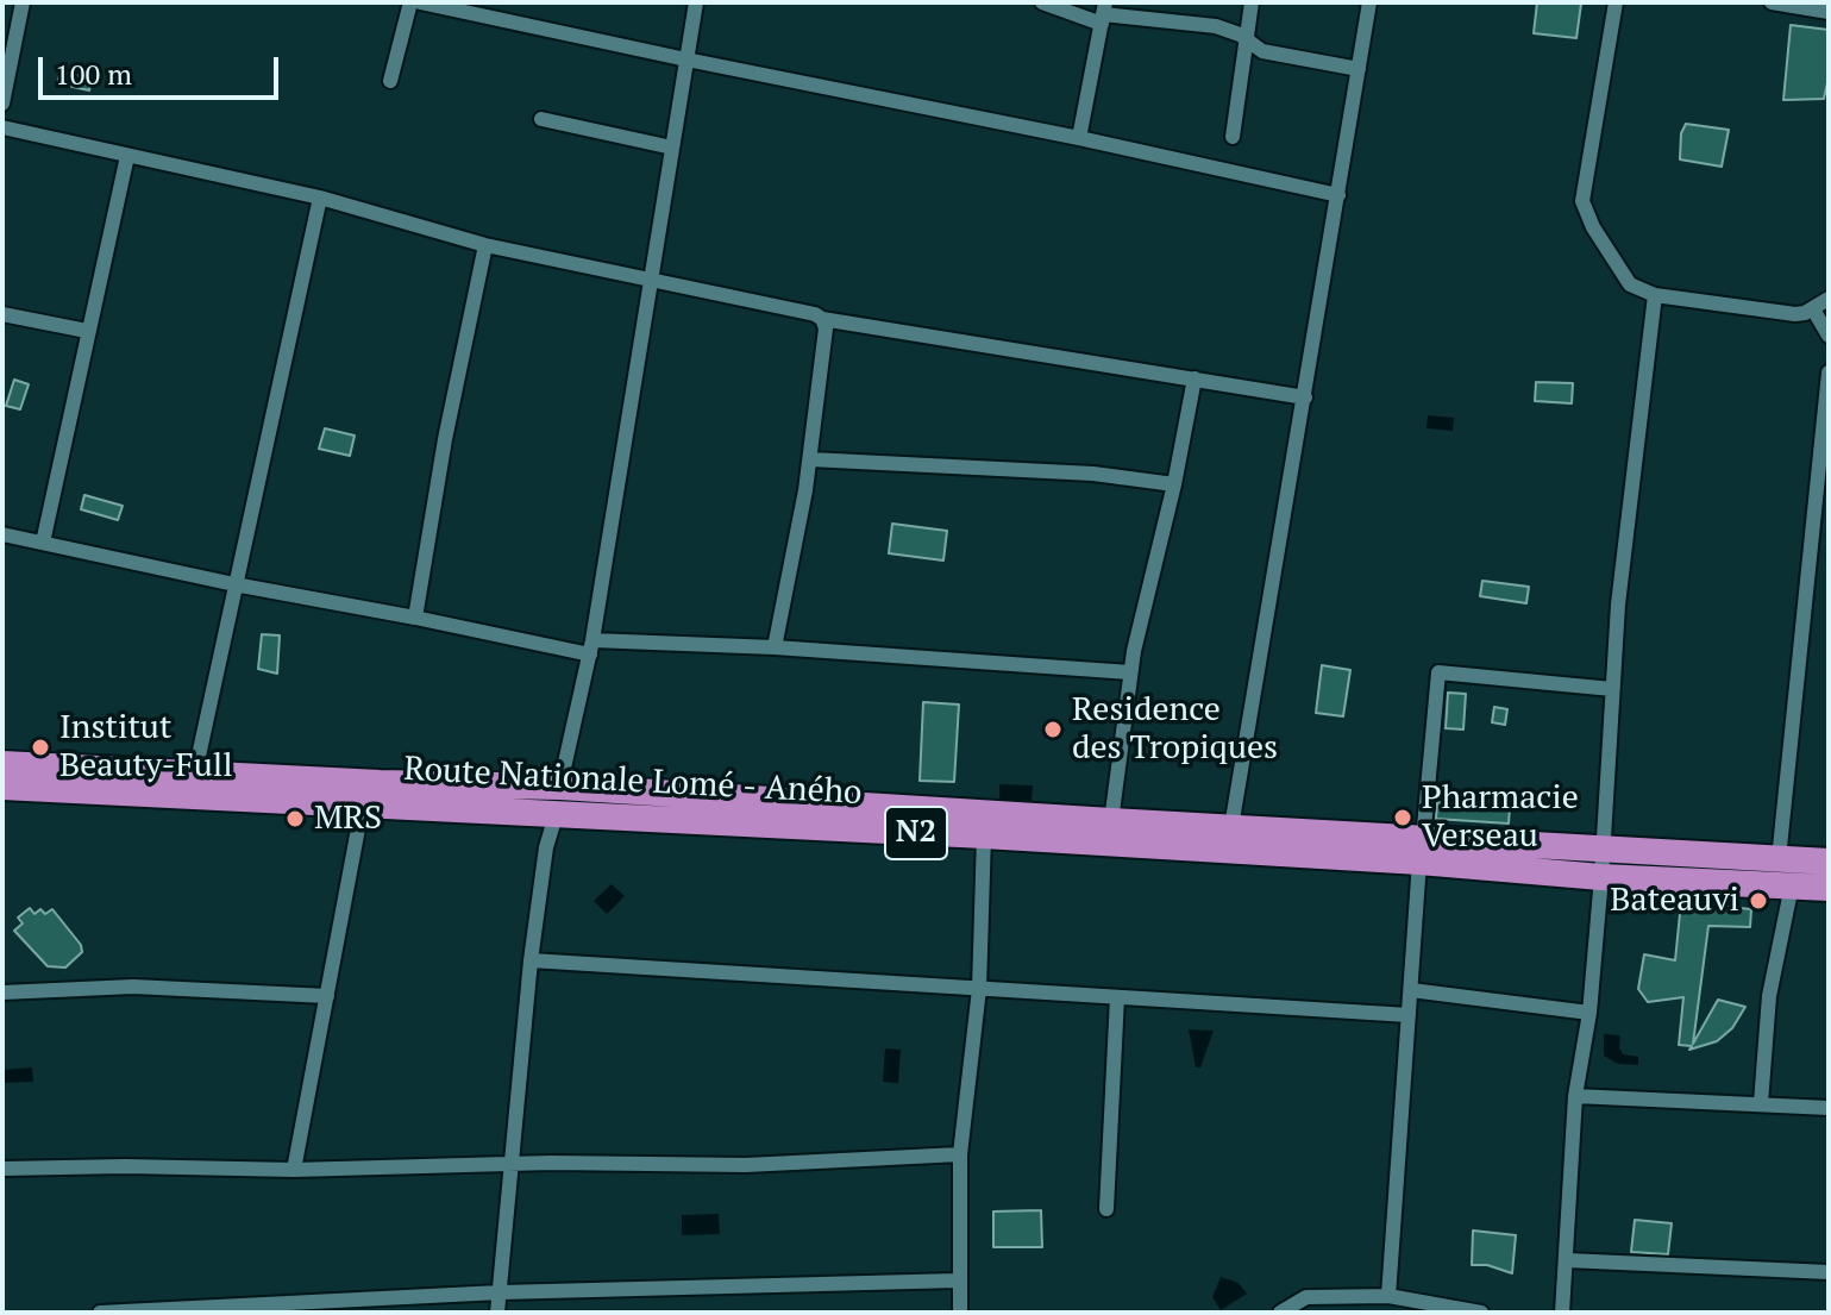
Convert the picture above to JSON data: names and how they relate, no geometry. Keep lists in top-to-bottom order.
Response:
{
  "streets": {
    "highway": ["Route Nationale Lomé - Aného", "N2"]
  },
  "places": [
    "Residence des Tropiques",
    "Institut Beauty-Full",
    "Pharmacie Verseau",
    "MRS",
    "Bateauvi"
  ],
  "scale_bar": "100 m"
}
